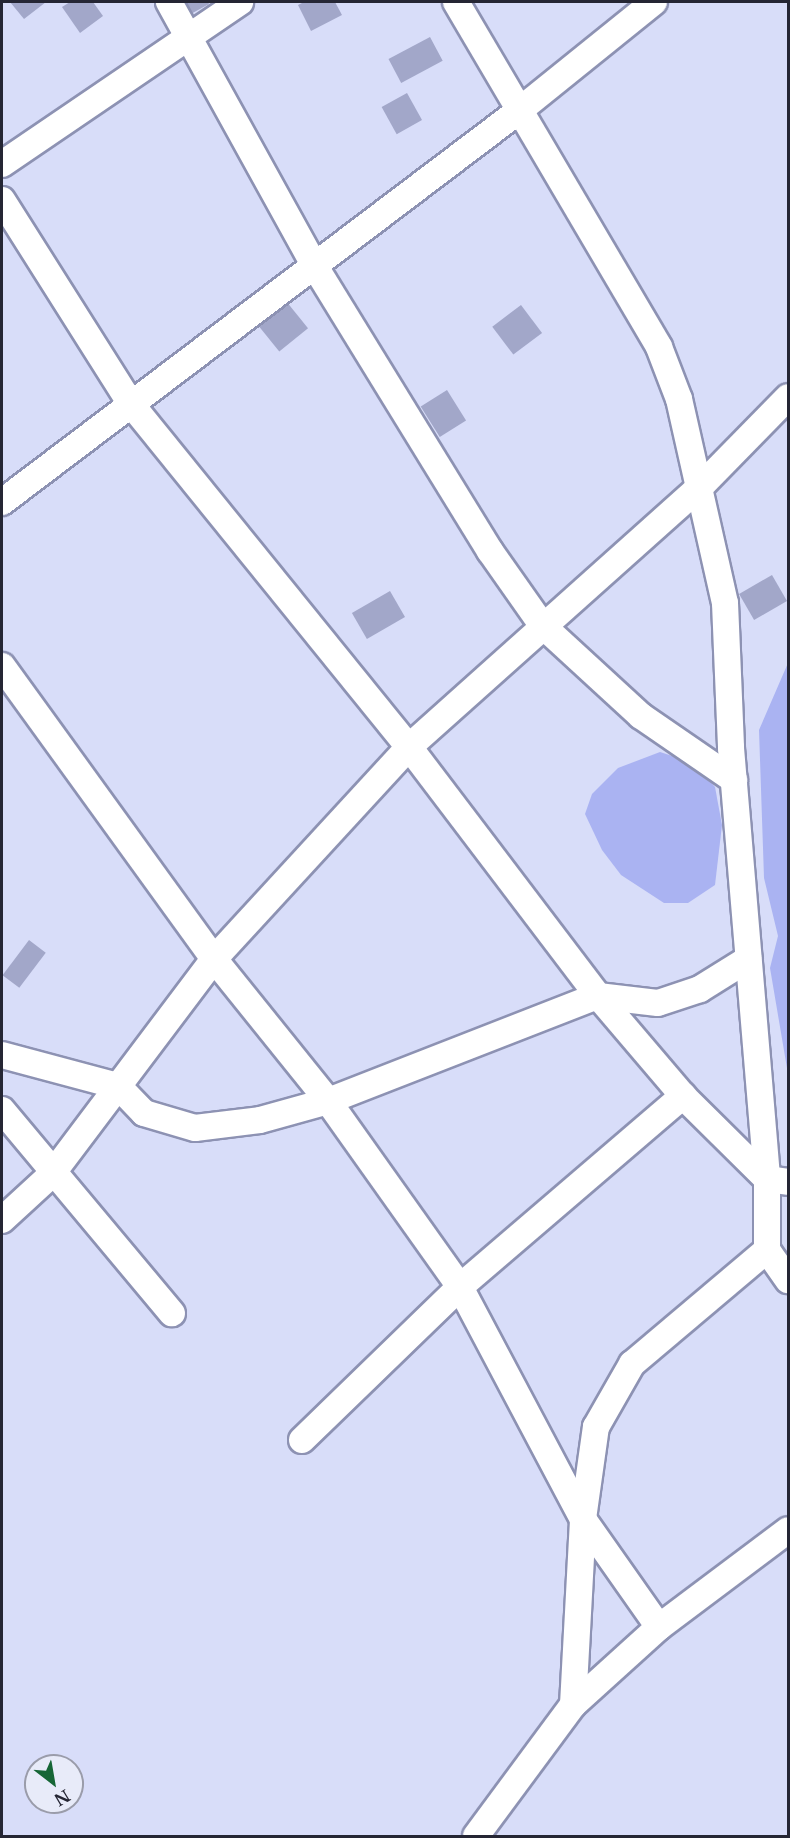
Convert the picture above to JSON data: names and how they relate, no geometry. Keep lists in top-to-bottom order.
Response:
{
  "north": "bottom right"
}
